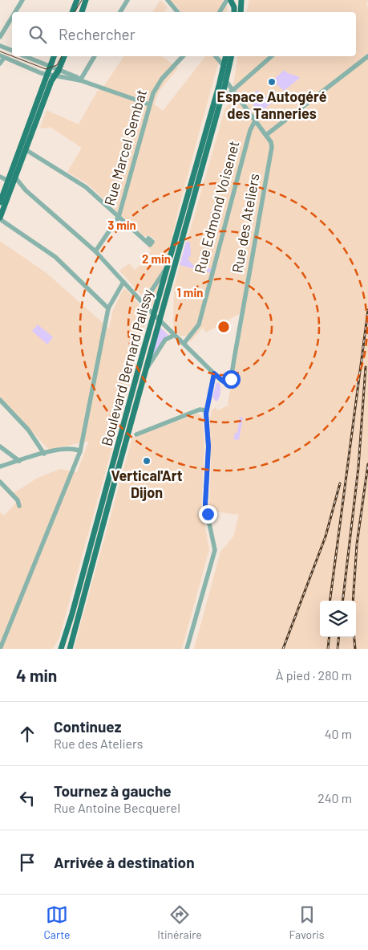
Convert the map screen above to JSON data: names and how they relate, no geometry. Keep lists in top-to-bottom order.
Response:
{
  "streets": {
    "main road": ["Boulevard Bernard Palissy"],
    "street": ["Rue Marcel Sembat", "Rue Edmond Voisenet", "Rue des Ateliers"]
  },
  "crossings": [
    ["Rue Edmond Voisenet", "Rue des Ateliers"],
    ["Rue des Ateliers", "Boulevard Bernard Palissy"]
  ],
  "places": ["Espace Autogéré des Tanneries", "Vertical'Art Dijon"],
  "page": {
    "search": "Rechercher",
    "heading": ["4 min", "À pied · 280 m"],
    "list": [
      ["Continuez", "Rue des Ateliers", "40 m"],
      ["Tournez à gauche", "Rue Antoine Becquerel", "240 m"],
      "Arrivée à destination"
    ],
    "nav": ["Carte", "Itinéraire", "Favoris"]
  },
  "rings": ["3 min", "2 min", "1 min"]
}
